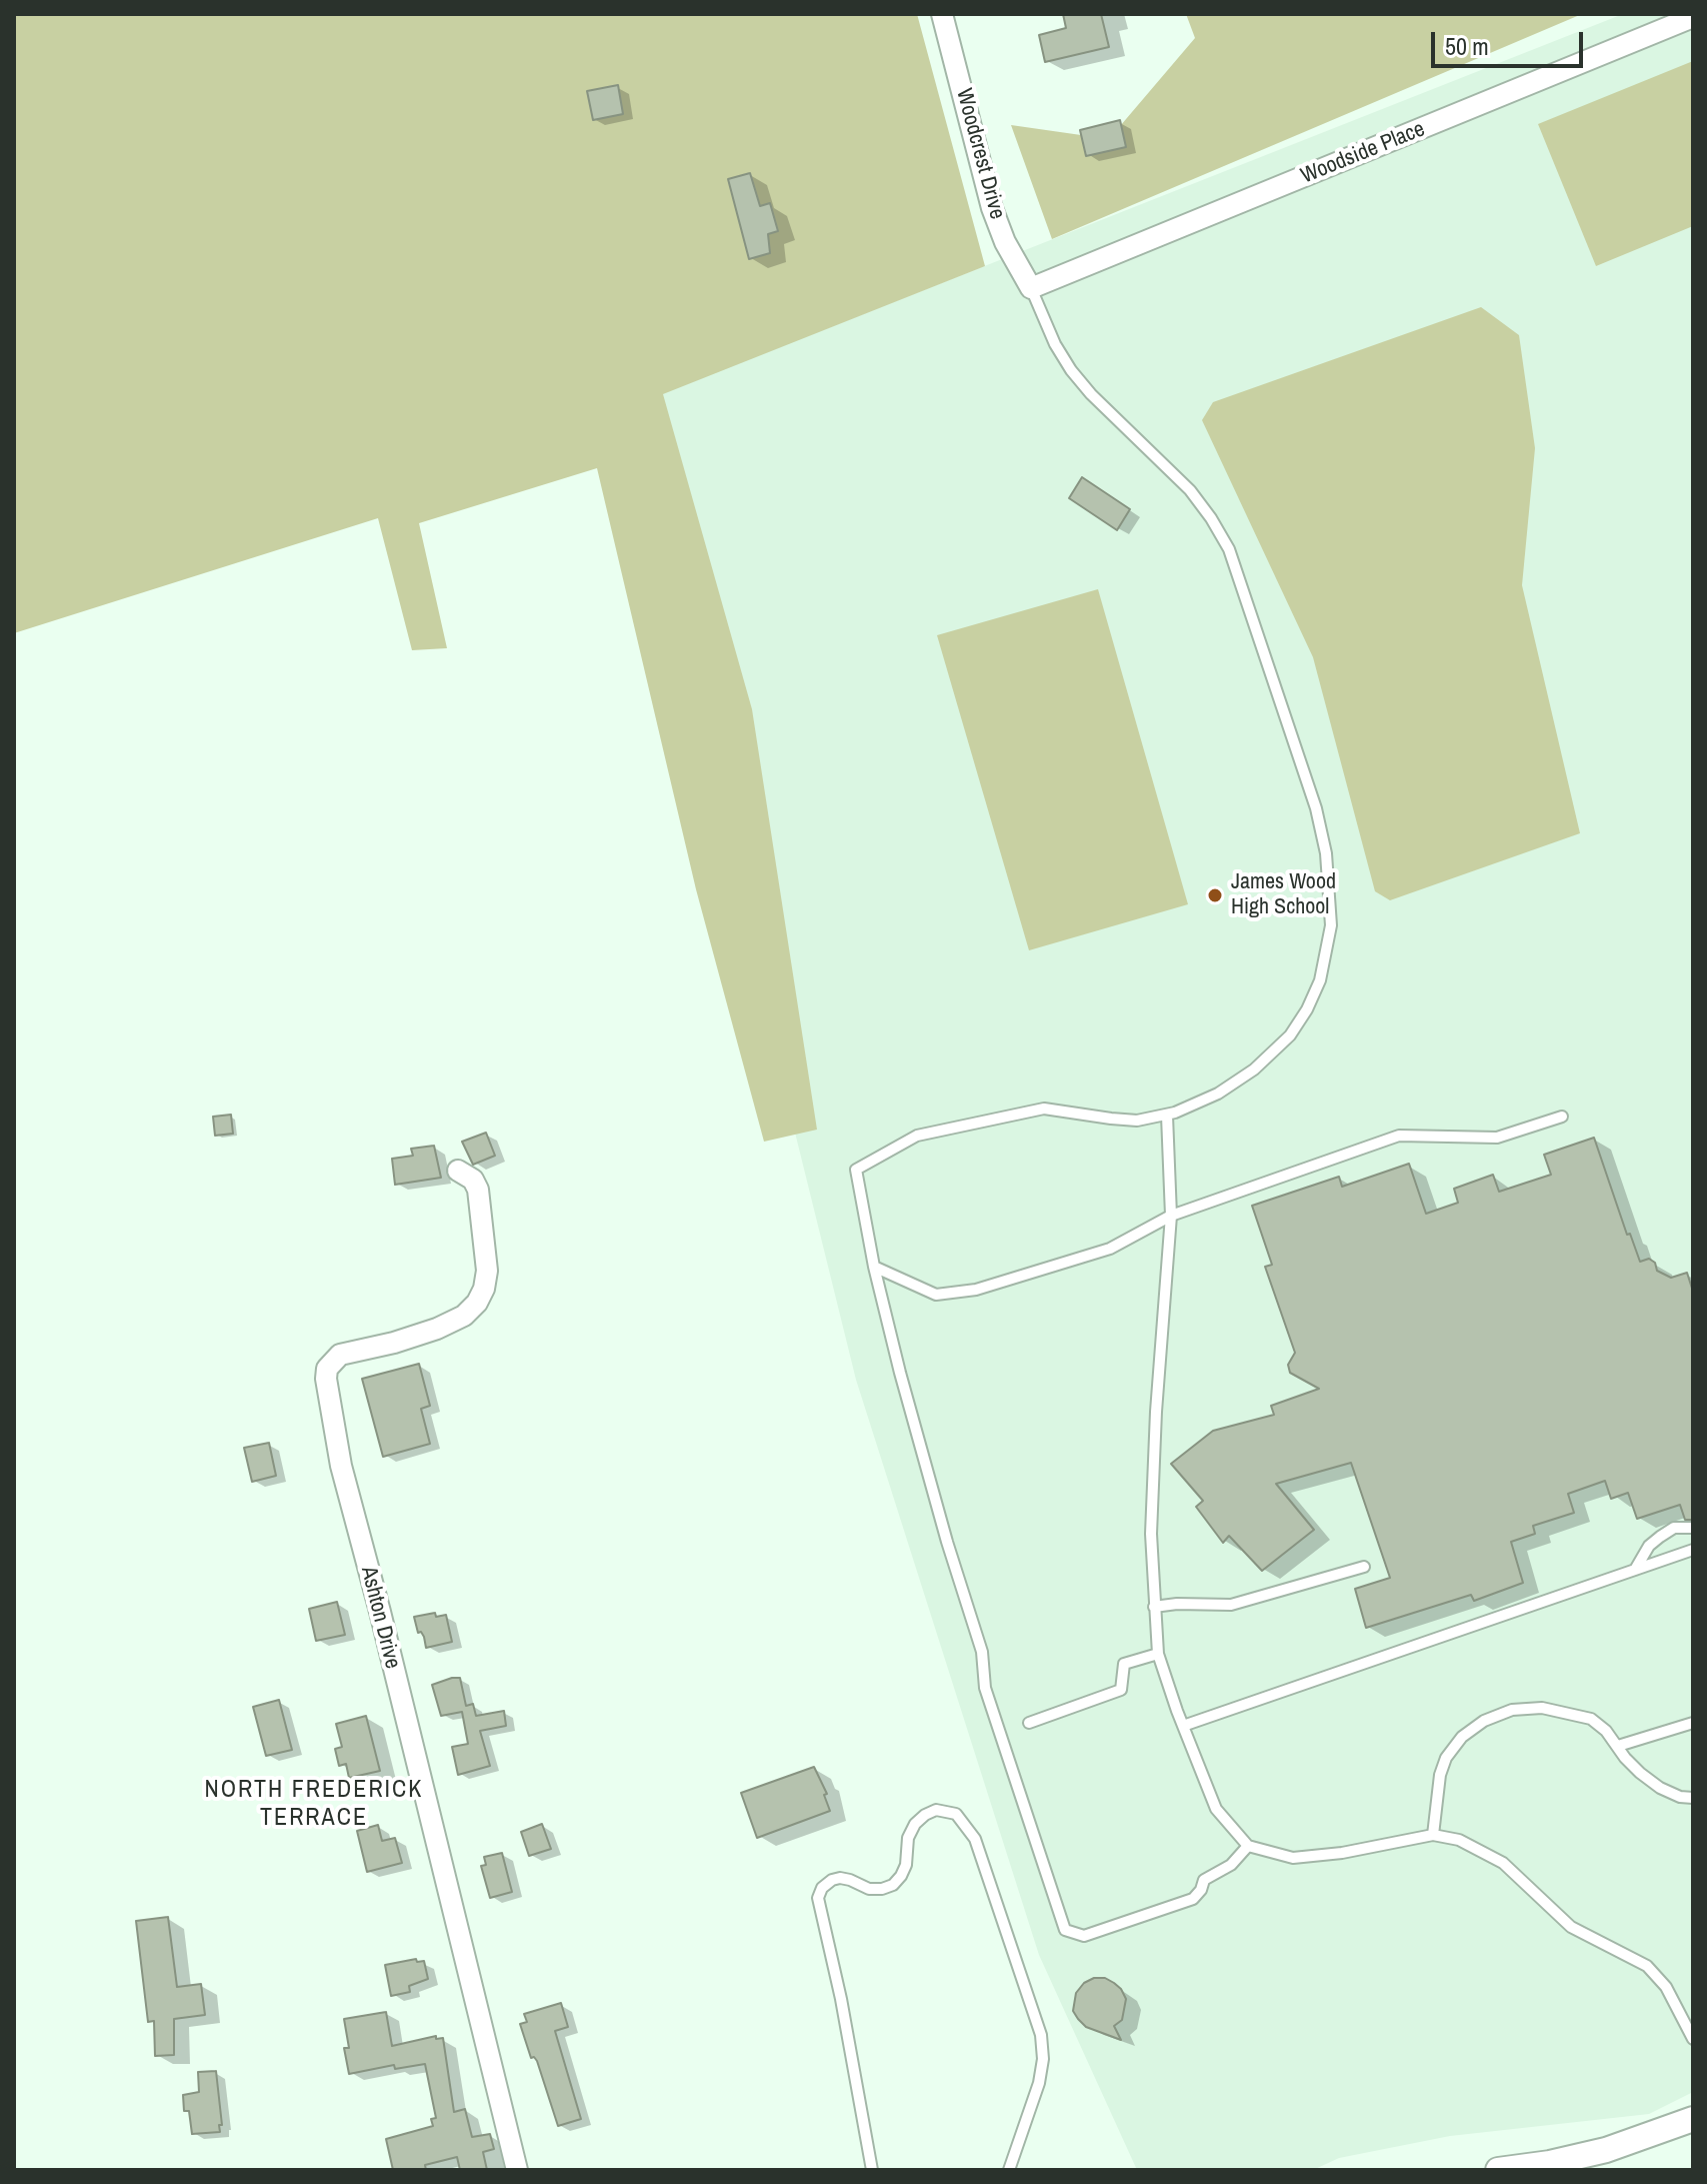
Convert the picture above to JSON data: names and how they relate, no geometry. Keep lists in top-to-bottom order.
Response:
{
  "streets": {
    "street": ["Woodside Place", "Woodcrest Drive", "Ashton Drive"]
  },
  "crossings": [
    ["Woodside Place", "Woodcrest Drive"]
  ],
  "districts": ["NORTH FREDERICK TERRACE"],
  "places": ["James Wood High School"],
  "scale_bar": "50 m"
}
